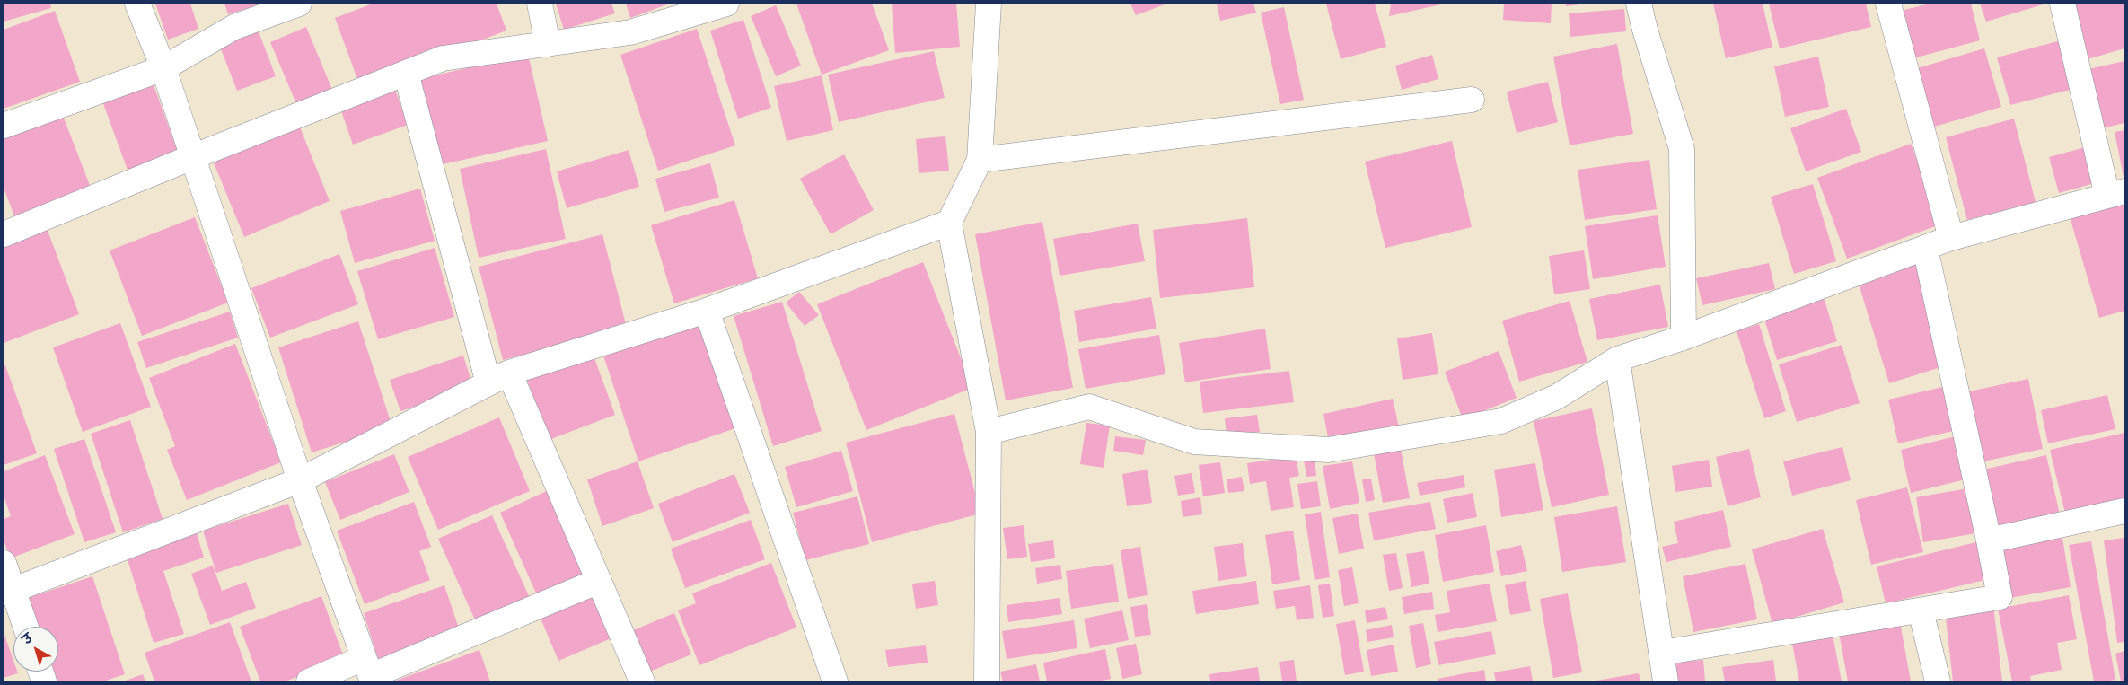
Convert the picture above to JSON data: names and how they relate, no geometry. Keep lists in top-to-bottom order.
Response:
{
  "north": "top left"
}
